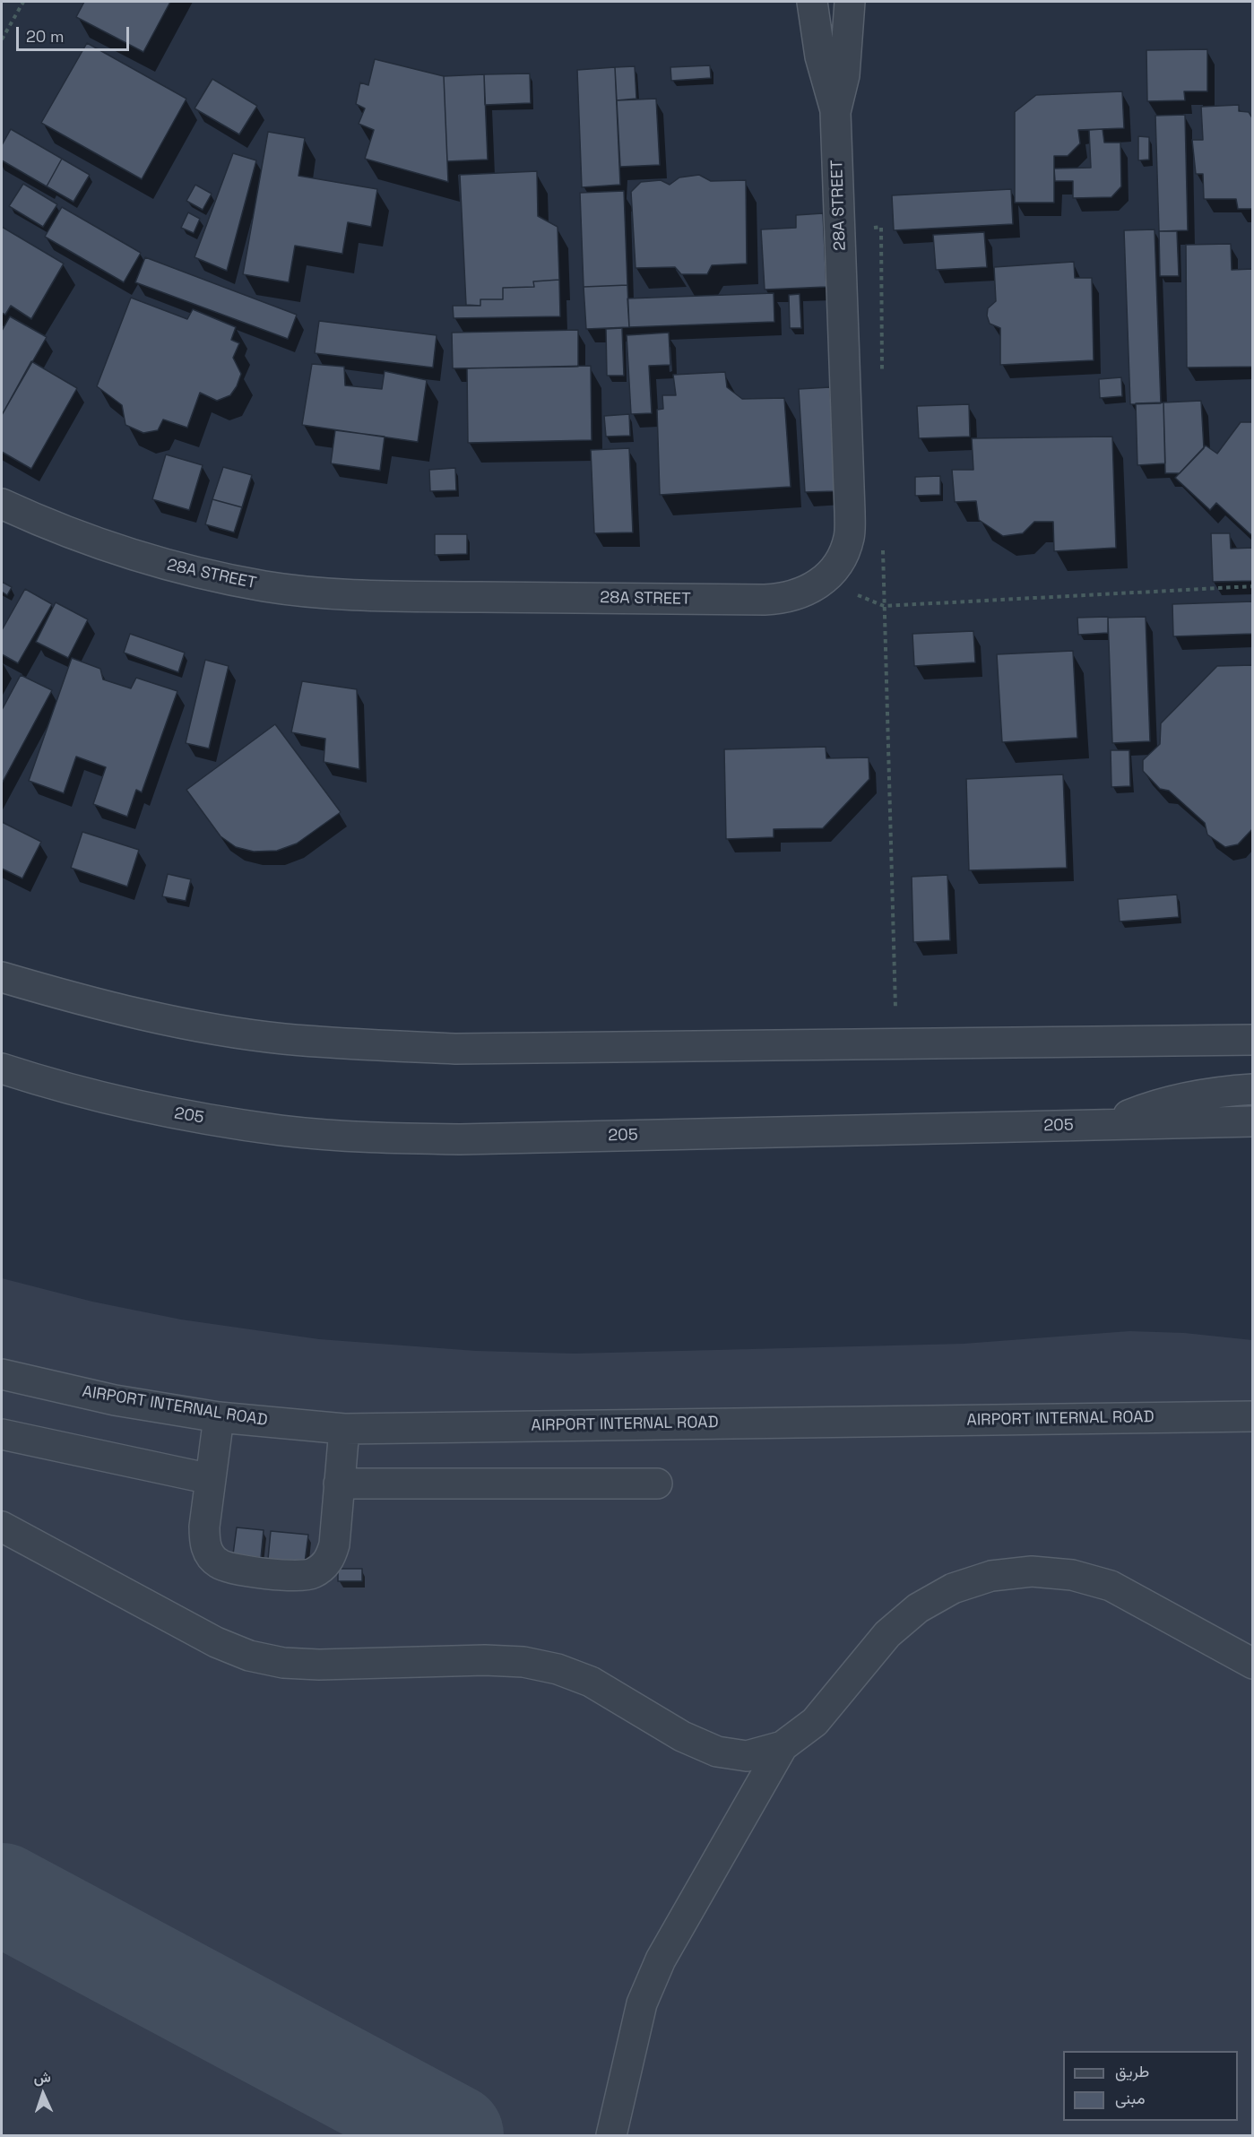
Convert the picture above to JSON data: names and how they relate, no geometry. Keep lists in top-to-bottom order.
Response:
{
  "streets": {
    "street": ["28A STREET", "205", "AIRPORT INTERNAL ROAD"]
  },
  "legend": ["طريق", "مبنى"],
  "scale_bar": "20 m",
  "north": "top"
}
